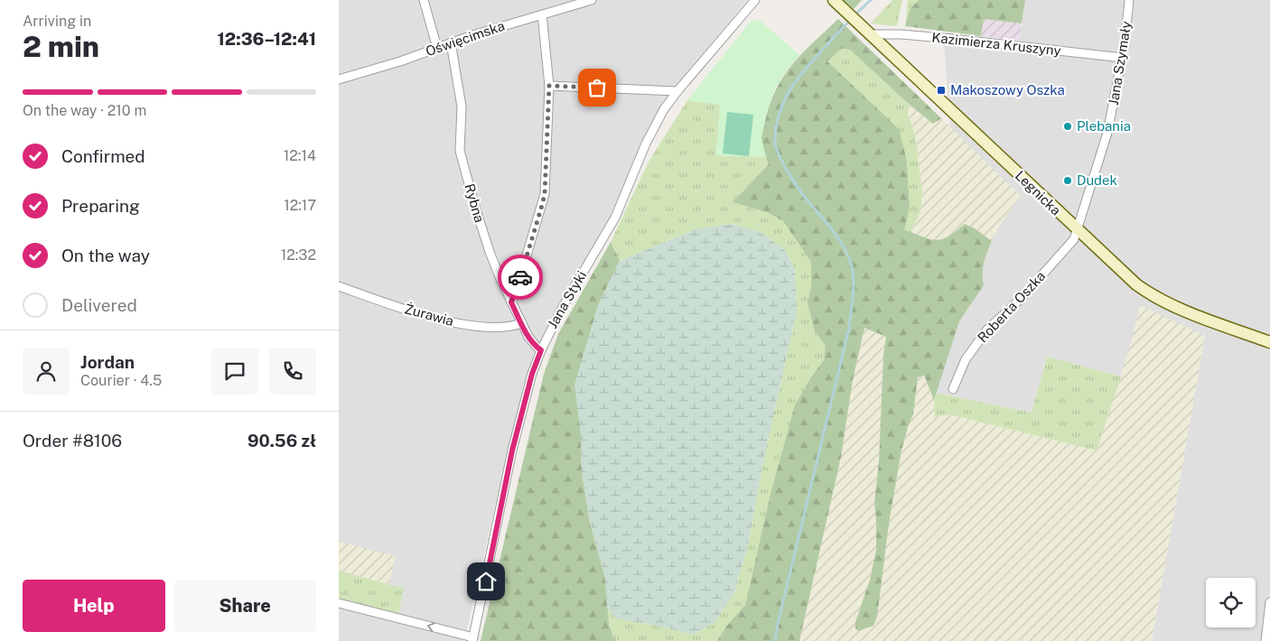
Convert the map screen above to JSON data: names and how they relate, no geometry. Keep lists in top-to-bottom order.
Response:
{
  "streets": {
    "main road": ["Legnicka"],
    "street": [
      "Oświęcimska",
      "Kazimierza Kruszyny",
      "Jana Szymały",
      "Rybna",
      "Jana Styki",
      "Roberta Oszka",
      "Żurawia"
    ]
  },
  "crossings": [
    ["Oświęcimska", "Rybna"],
    ["Kazimierza Kruszyny", "Jana Szymały"],
    ["Kazimierza Kruszyny", "Legnicka"],
    ["Jana Szymały", "Legnicka"],
    ["Jana Szymały", "Roberta Oszka"],
    ["Legnicka", "Roberta Oszka"],
    ["Rybna", "Jana Styki"],
    ["Rybna", "Żurawia"]
  ],
  "places": {
    "transit": ["Makoszowy Oszka"],
    "other": ["Plebania", "Dudek"]
  },
  "page": {
    "heading": ["2 min", "Arriving in", "12:36–12:41"],
    "panel": [
      "Jordan",
      "Courier · 4.5",
      "Order #8106",
      "90.56 zł"
    ],
    "bar": "On the way · 210 m",
    "list": [
      ["Confirmed", "12:14"],
      ["Preparing", "12:17"],
      ["On the way", "12:32"],
      "Delivered"
    ],
    "buttons": ["Help", "Share"]
  }
}
